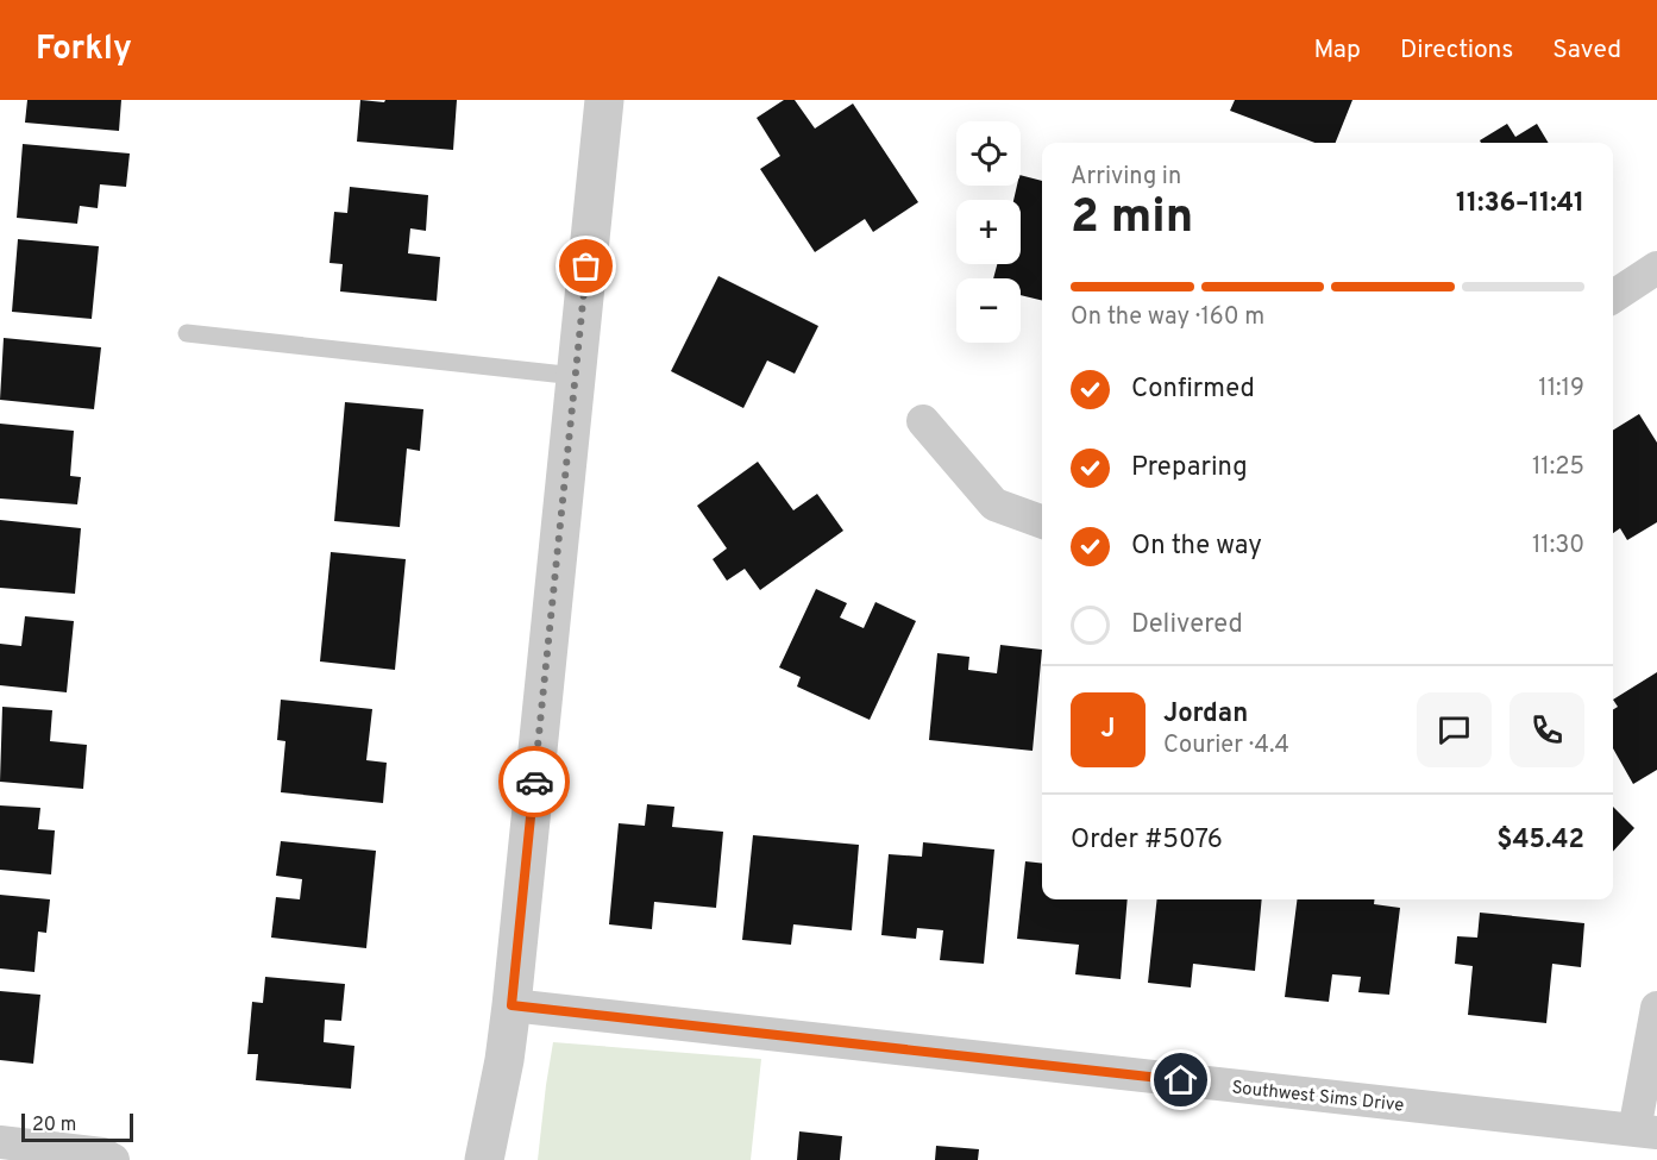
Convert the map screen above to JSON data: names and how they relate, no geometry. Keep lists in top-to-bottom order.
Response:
{
  "streets": {
    "street": ["Southwest Sims Drive"]
  },
  "scale_bar": "20 m",
  "page": {
    "header": "Forkly",
    "nav": ["Map", "Directions", "Saved"],
    "map_buttons": ["+", "−"],
    "heading": ["2 min", "Arriving in", "11:36–11:41"],
    "panel": [
      "Jordan",
      "Courier · 4.4",
      "Order #5076",
      "$45.42"
    ],
    "bar": "On the way · 160 m",
    "list": [
      ["Confirmed", "11:19"],
      ["Preparing", "11:25"],
      ["On the way", "11:30"],
      "Delivered"
    ],
    "round": "J",
    "scale": "20 m"
  }
}
